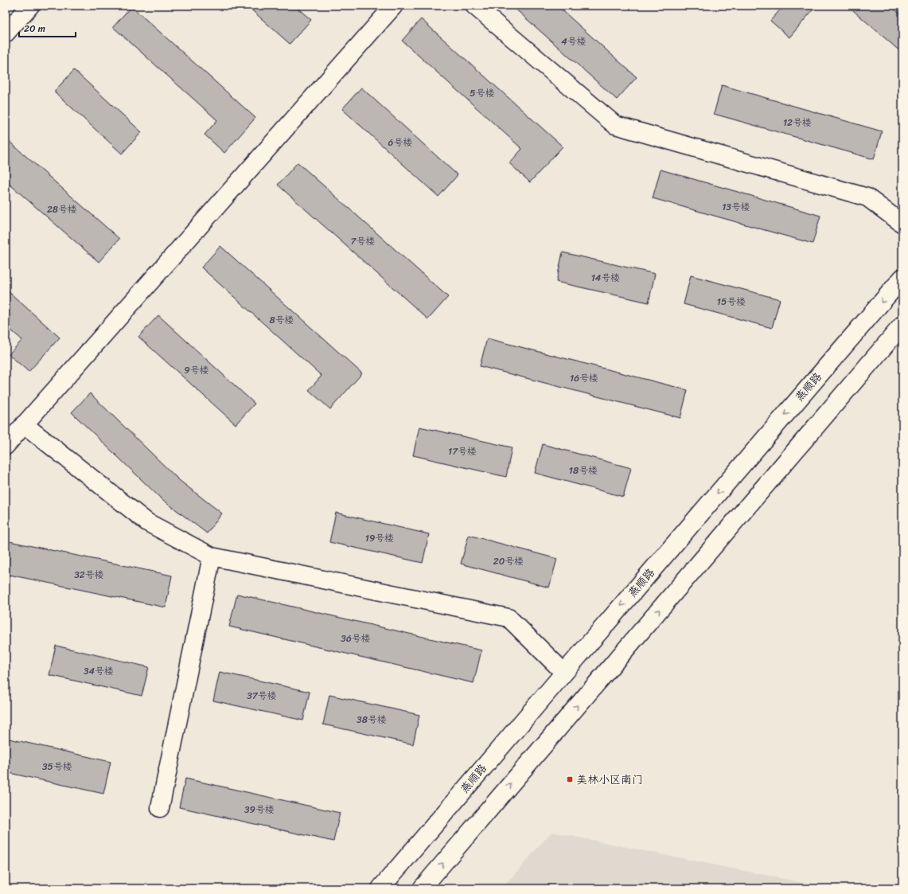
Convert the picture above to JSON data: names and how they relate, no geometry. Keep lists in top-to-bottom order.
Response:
{
  "streets": {
    "main road": ["燕顺路"]
  },
  "places": {
    "transit": ["美林小区南门"]
  },
  "house_numbers": [
    "4号楼",
    "5号楼",
    "12号楼",
    "6号楼",
    "13号楼",
    "28号楼",
    "7号楼",
    "14号楼",
    "15号楼",
    "8号楼",
    "9号楼",
    "16号楼",
    "17号楼",
    "18号楼",
    "19号楼",
    "20号楼",
    "32号楼",
    "36号楼",
    "34号楼",
    "37号楼",
    "38号楼",
    "35号楼",
    "39号楼"
  ],
  "scale_bar": "20 m"
}
